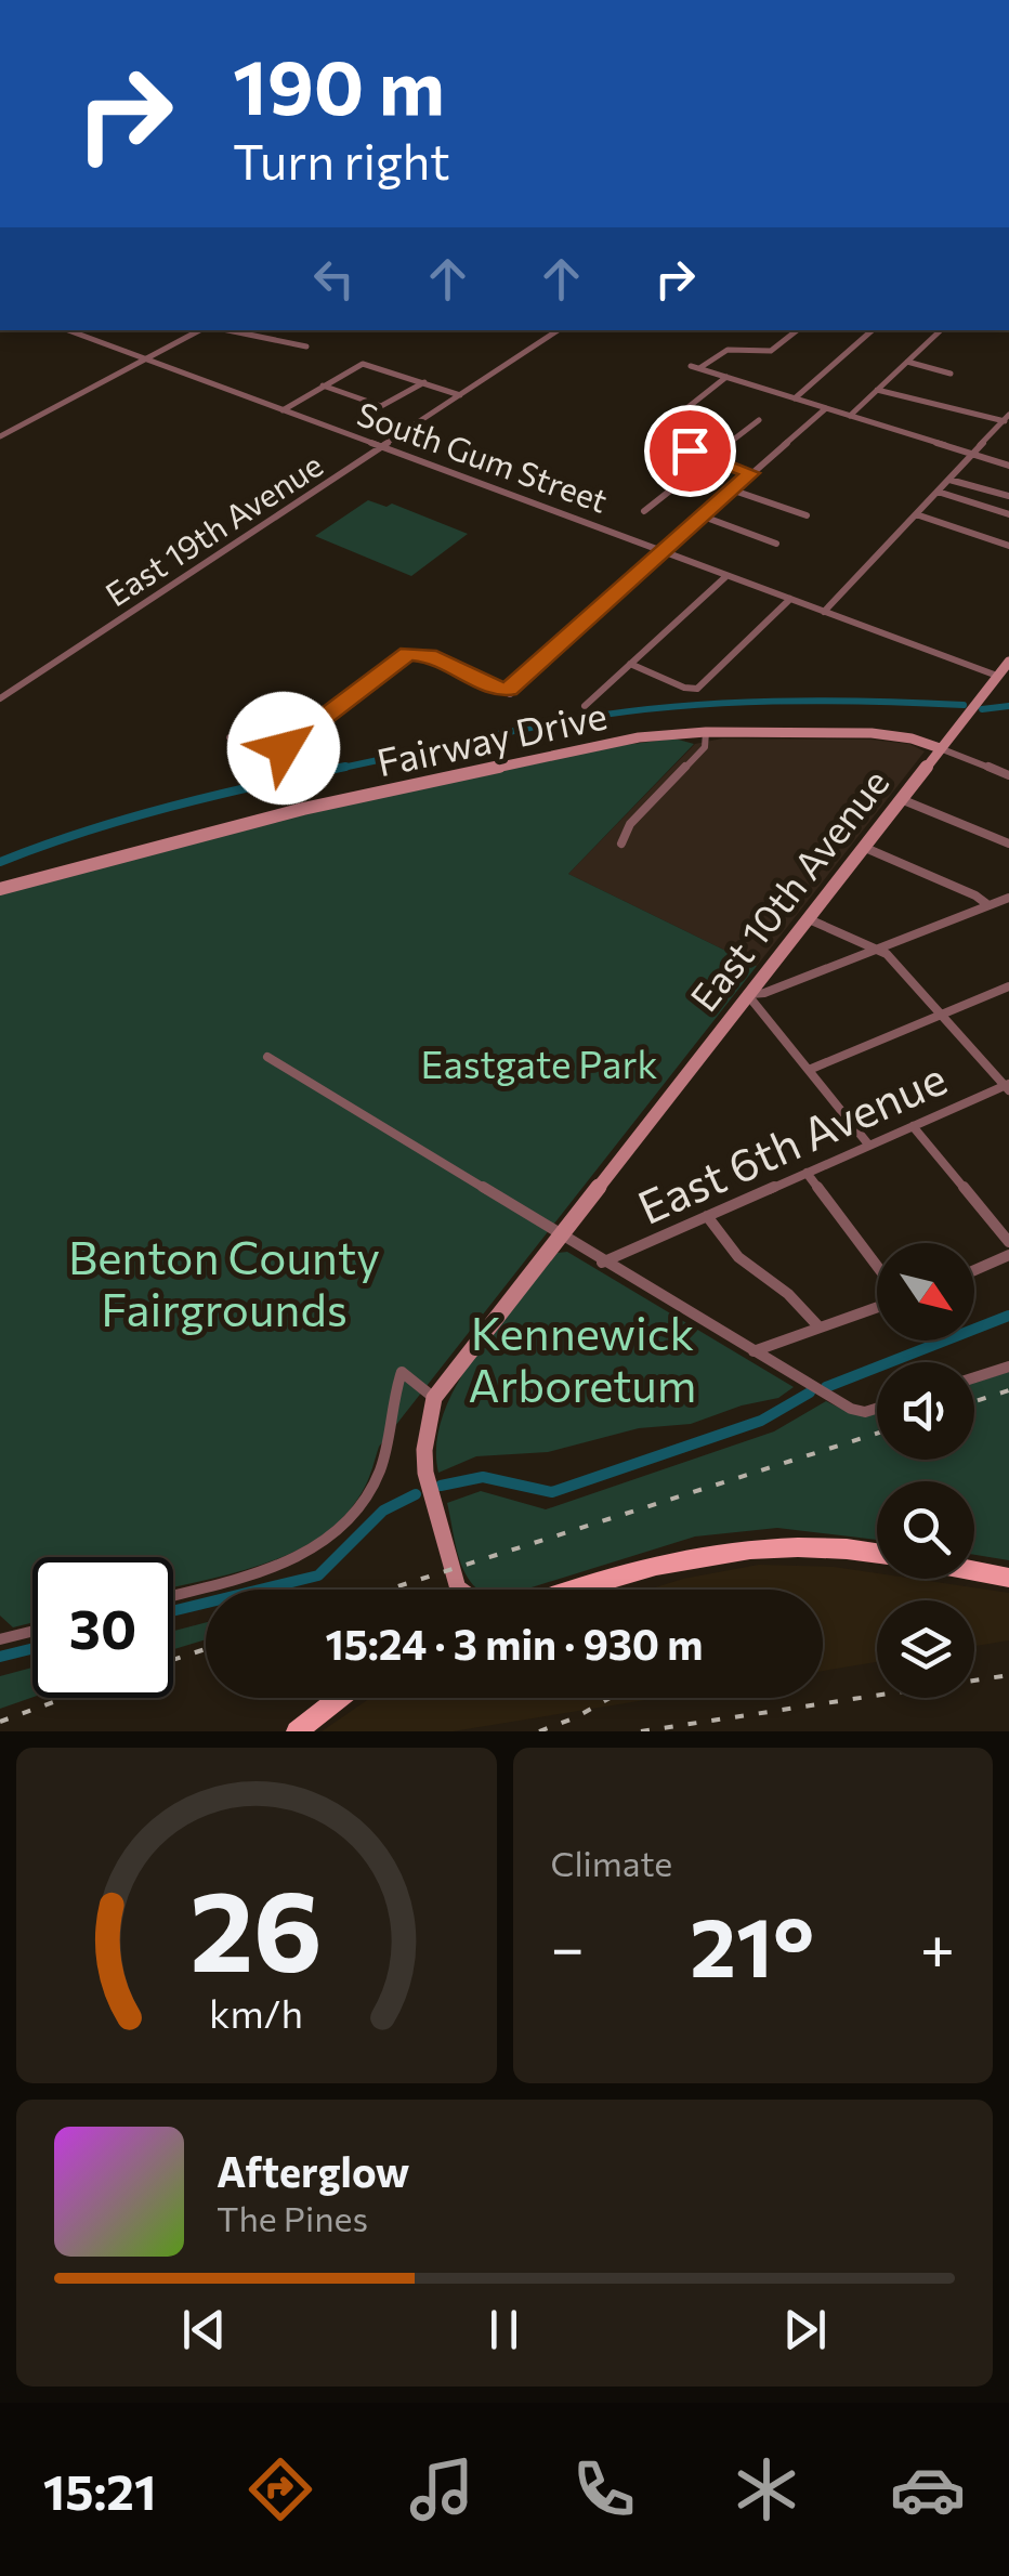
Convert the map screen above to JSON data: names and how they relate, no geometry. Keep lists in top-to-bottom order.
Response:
{
  "streets": {
    "street": [
      "South Gum Street",
      "East 19th Avenue",
      "Fairway Drive",
      "East 10th Avenue",
      "East 6th Avenue"
    ]
  },
  "crossings": [
    ["South Gum Street", "East 19th Avenue"],
    ["South Gum Street", "East 10th Avenue"],
    ["Fairway Drive", "East 10th Avenue"]
  ],
  "parks": ["Eastgate Park", "Benton County Fairgrounds", "Kennewick Arboretum"],
  "north": "bottom right",
  "page": {
    "turn": ["190 m", "Turn right"],
    "limit": "30",
    "trip": "15:24 · 3 min · 930 m",
    "tile": "Climate",
    "heat": ["−", "21°", "+"],
    "song": ["Afterglow", "The Pines"],
    "tabs": "15:21",
    "gauge": ["26", "km/h"]
  }
}
